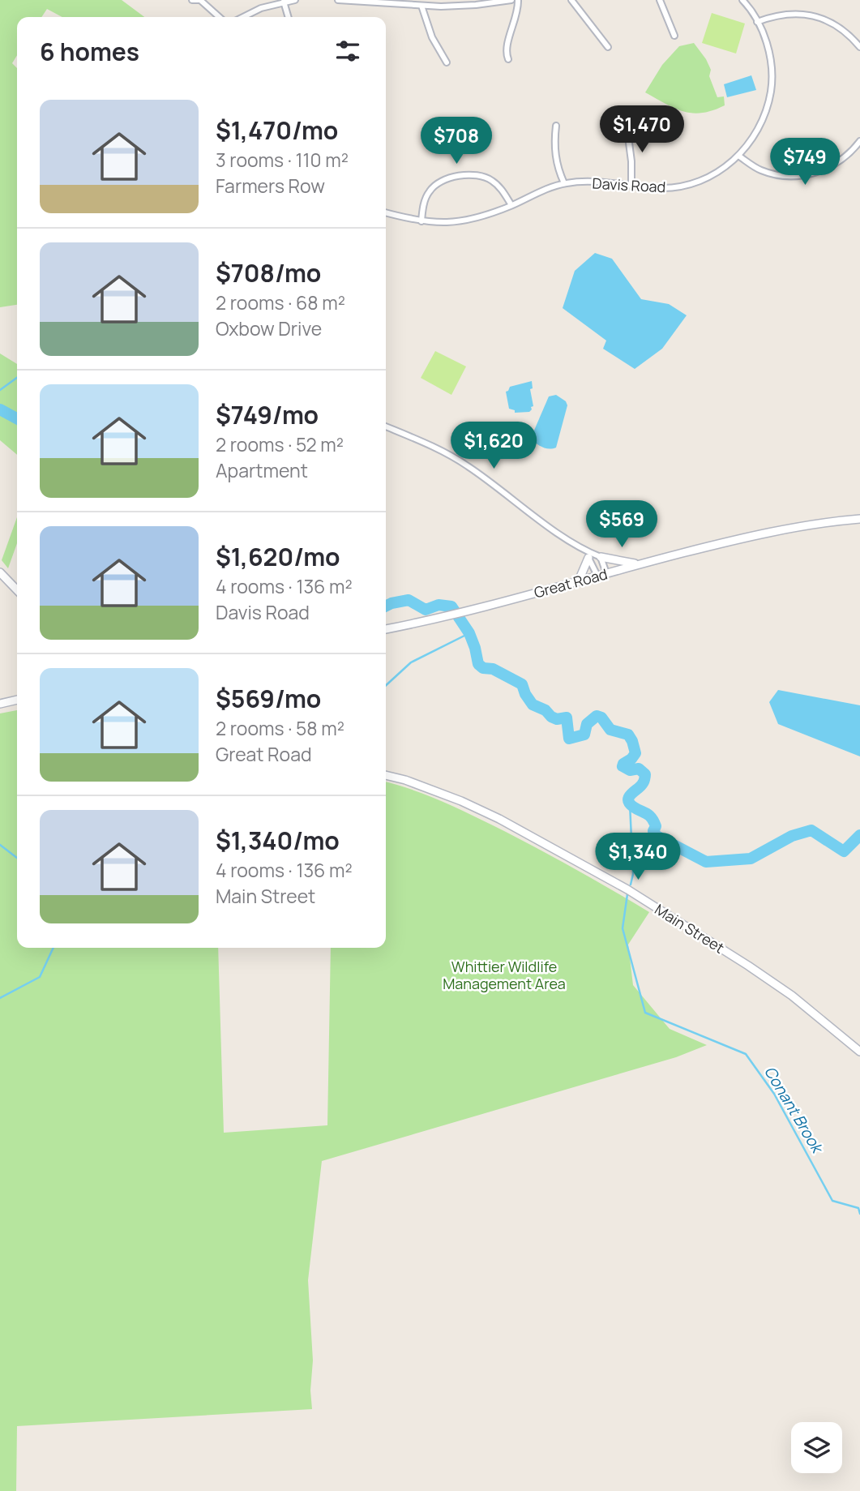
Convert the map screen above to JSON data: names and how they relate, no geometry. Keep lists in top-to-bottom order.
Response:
{
  "streets": {
    "main road": ["Great Road", "Main Street"],
    "street": ["Davis Road"]
  },
  "water": ["Conant Brook"],
  "parks": ["Whittier Wildlife Management Area"],
  "page": {
    "heading": "6 homes",
    "list": [
      {
        "name": "$1,470/mo",
        "note": "3 rooms · 110 m² · Farmers Row"
      },
      {
        "name": "$708/mo",
        "note": "2 rooms · 68 m² · Oxbow Drive"
      },
      {
        "name": "$749/mo",
        "note": "2 rooms · 52 m² · Apartment"
      },
      {
        "name": "$1,620/mo",
        "note": "4 rooms · 136 m² · Davis Road"
      },
      {
        "name": "$569/mo",
        "note": "2 rooms · 58 m² · Great Road"
      },
      {
        "name": "$1,340/mo",
        "note": "4 rooms · 136 m² · Main Street"
      }
    ],
    "price": [
      "$1,470",
      "$708",
      "$749",
      "$1,620",
      "$569",
      "$1,340"
    ]
  }
}
